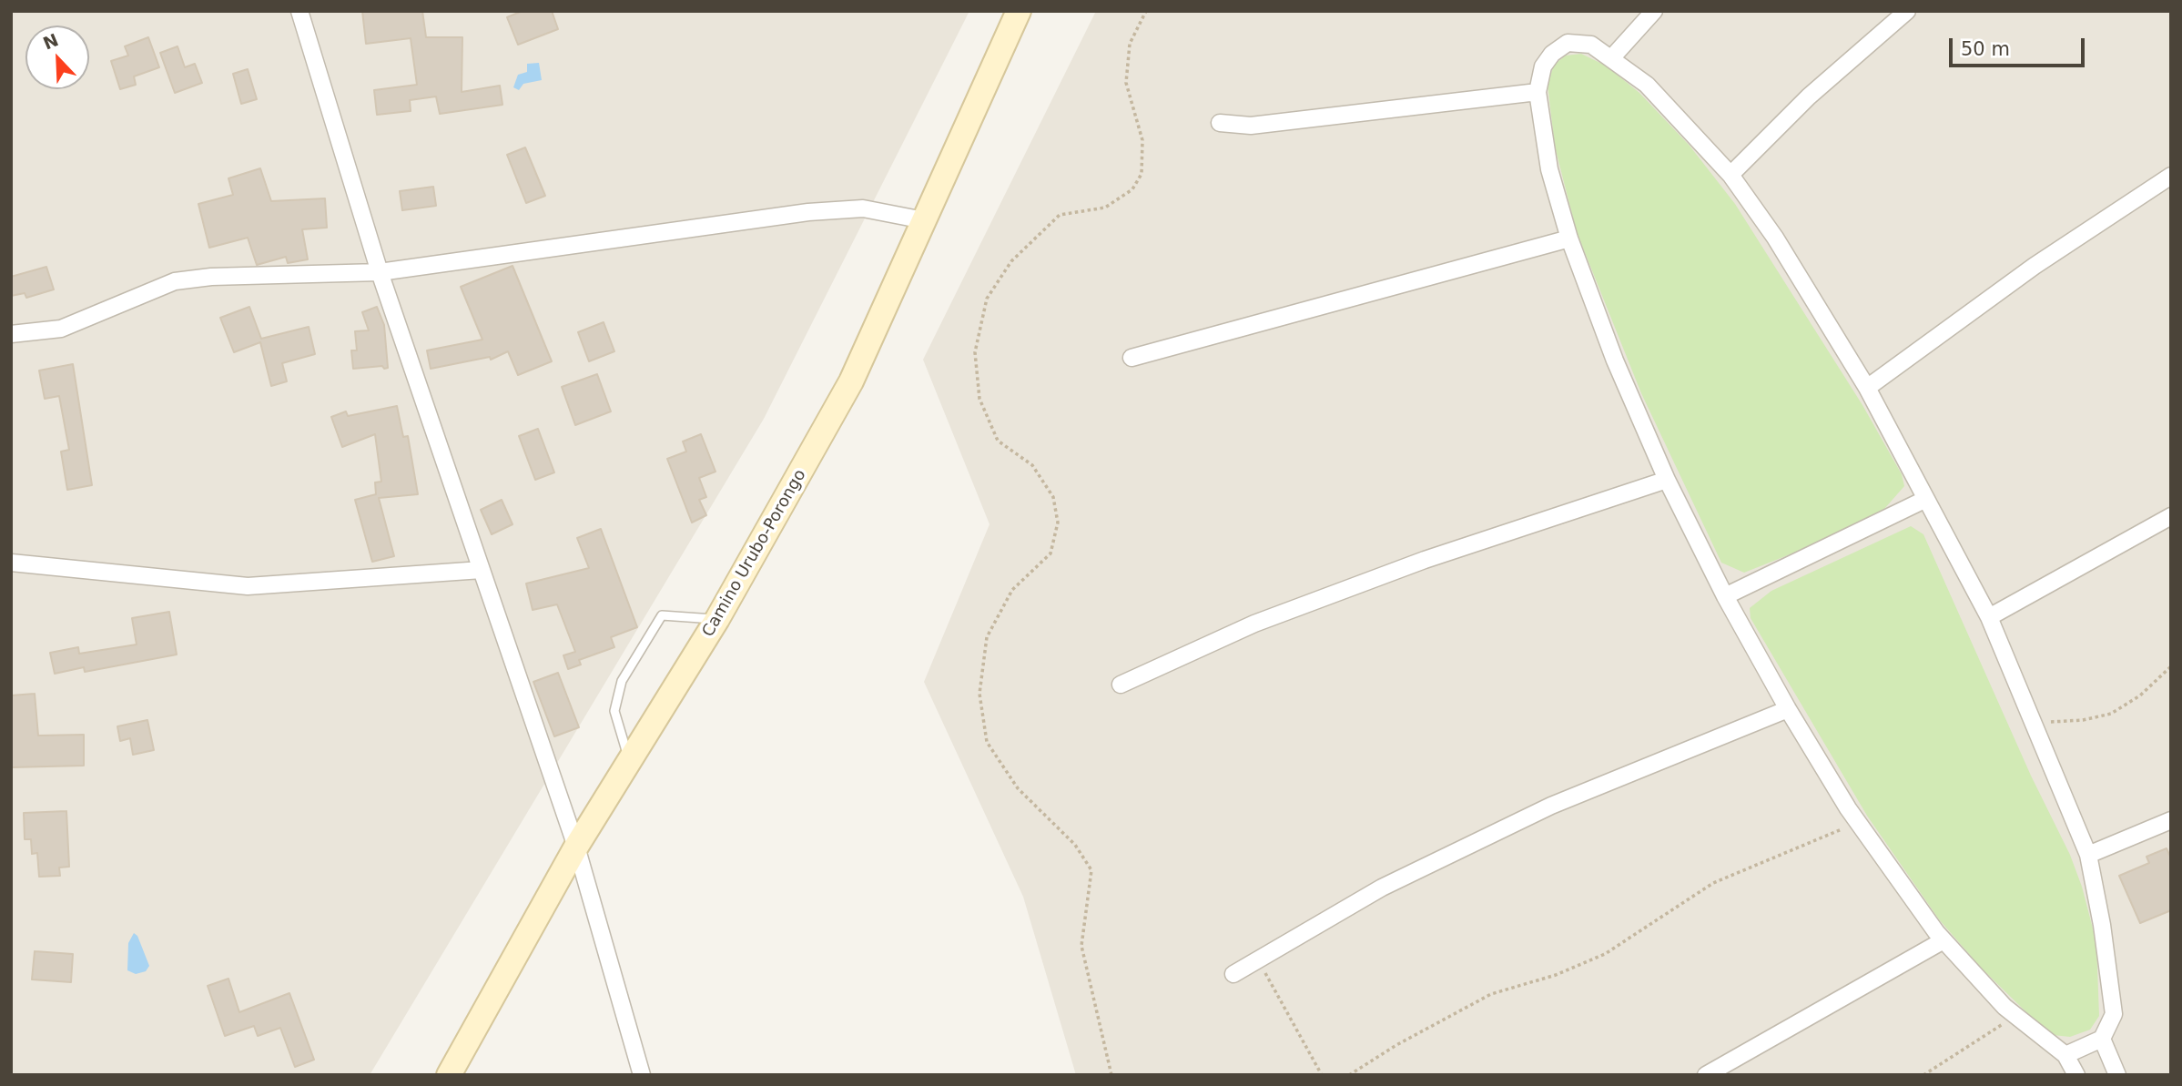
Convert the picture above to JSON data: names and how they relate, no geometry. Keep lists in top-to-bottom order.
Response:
{
  "streets": {
    "main road": ["Camino Urubo-Porongo"]
  },
  "scale_bar": "50 m",
  "north": "top left"
}
